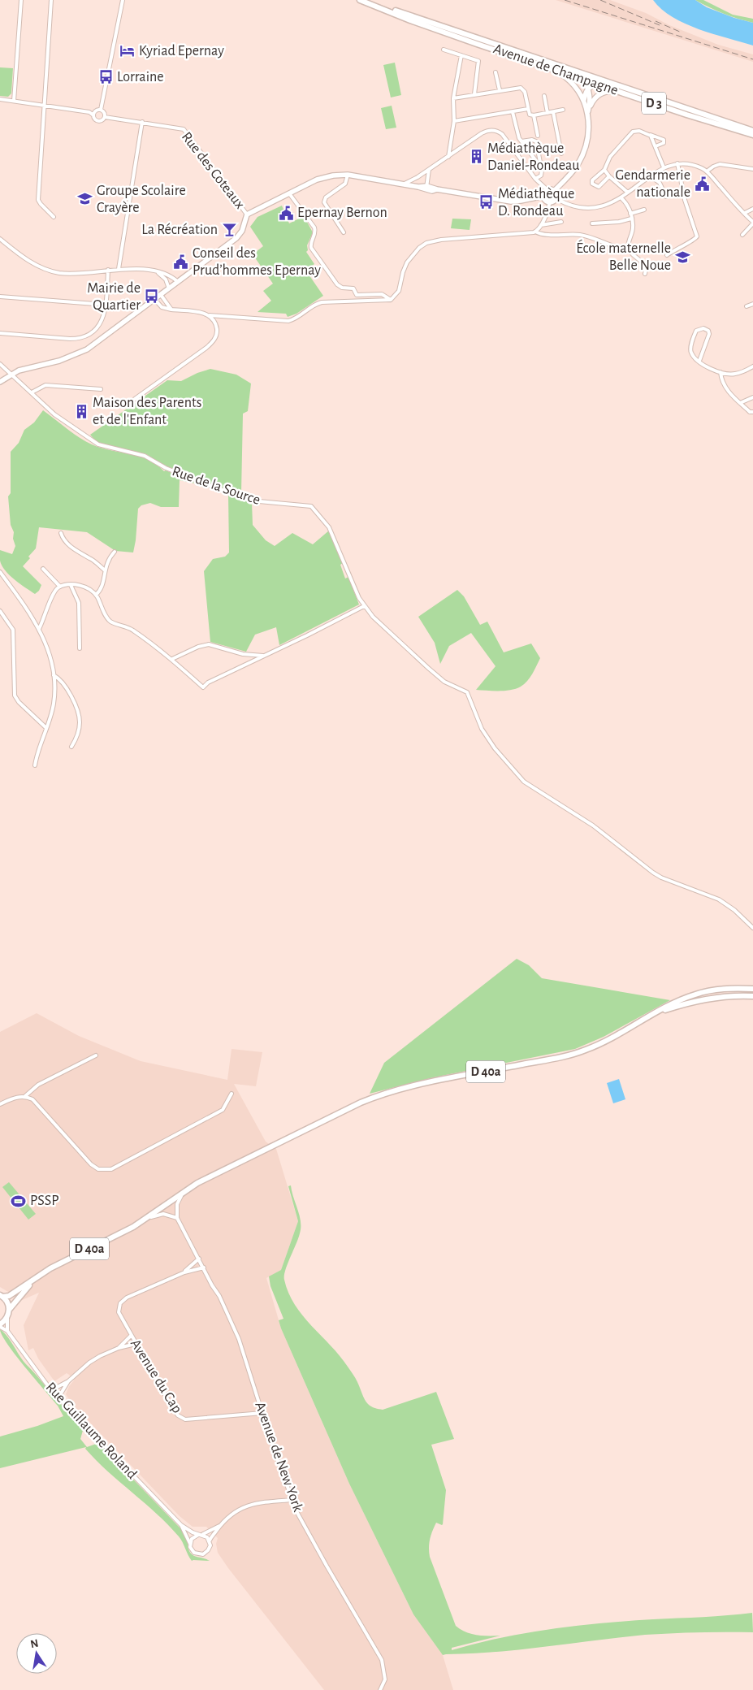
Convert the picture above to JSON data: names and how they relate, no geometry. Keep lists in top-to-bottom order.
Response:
{
  "streets": {
    "main road": ["Avenue de Champagne", "D 3", "D 40a"],
    "street": [
      "Rue des Coteaux",
      "Rue de la Source",
      "Avenue du Cap",
      "Rue Guillaume Roland",
      "Avenue de New York"
    ]
  },
  "crossings": [
    ["Avenue de Champagne", "D 3"],
    ["Avenue du Cap", "Avenue de New York"]
  ],
  "places": {
    "hotel": ["Kyriad Epernay"],
    "bus stop": ["Lorraine", "Médiathèque D. Rondeau", "Mairie de Quartier"],
    "building": ["Médiathèque Daniel-Rondeau", "Maison des Parents et de l'Enfant"],
    "public building": ["Gendarmerie nationale", "Epernay Bernon", "Conseil des Prud’hommes Epernay"],
    "school or university": ["Groupe Scolaire Crayère", "École maternelle Belle Noue"],
    "bar": ["La Récréation"],
    "sports": ["PSSP"]
  },
  "north": "top"
}
